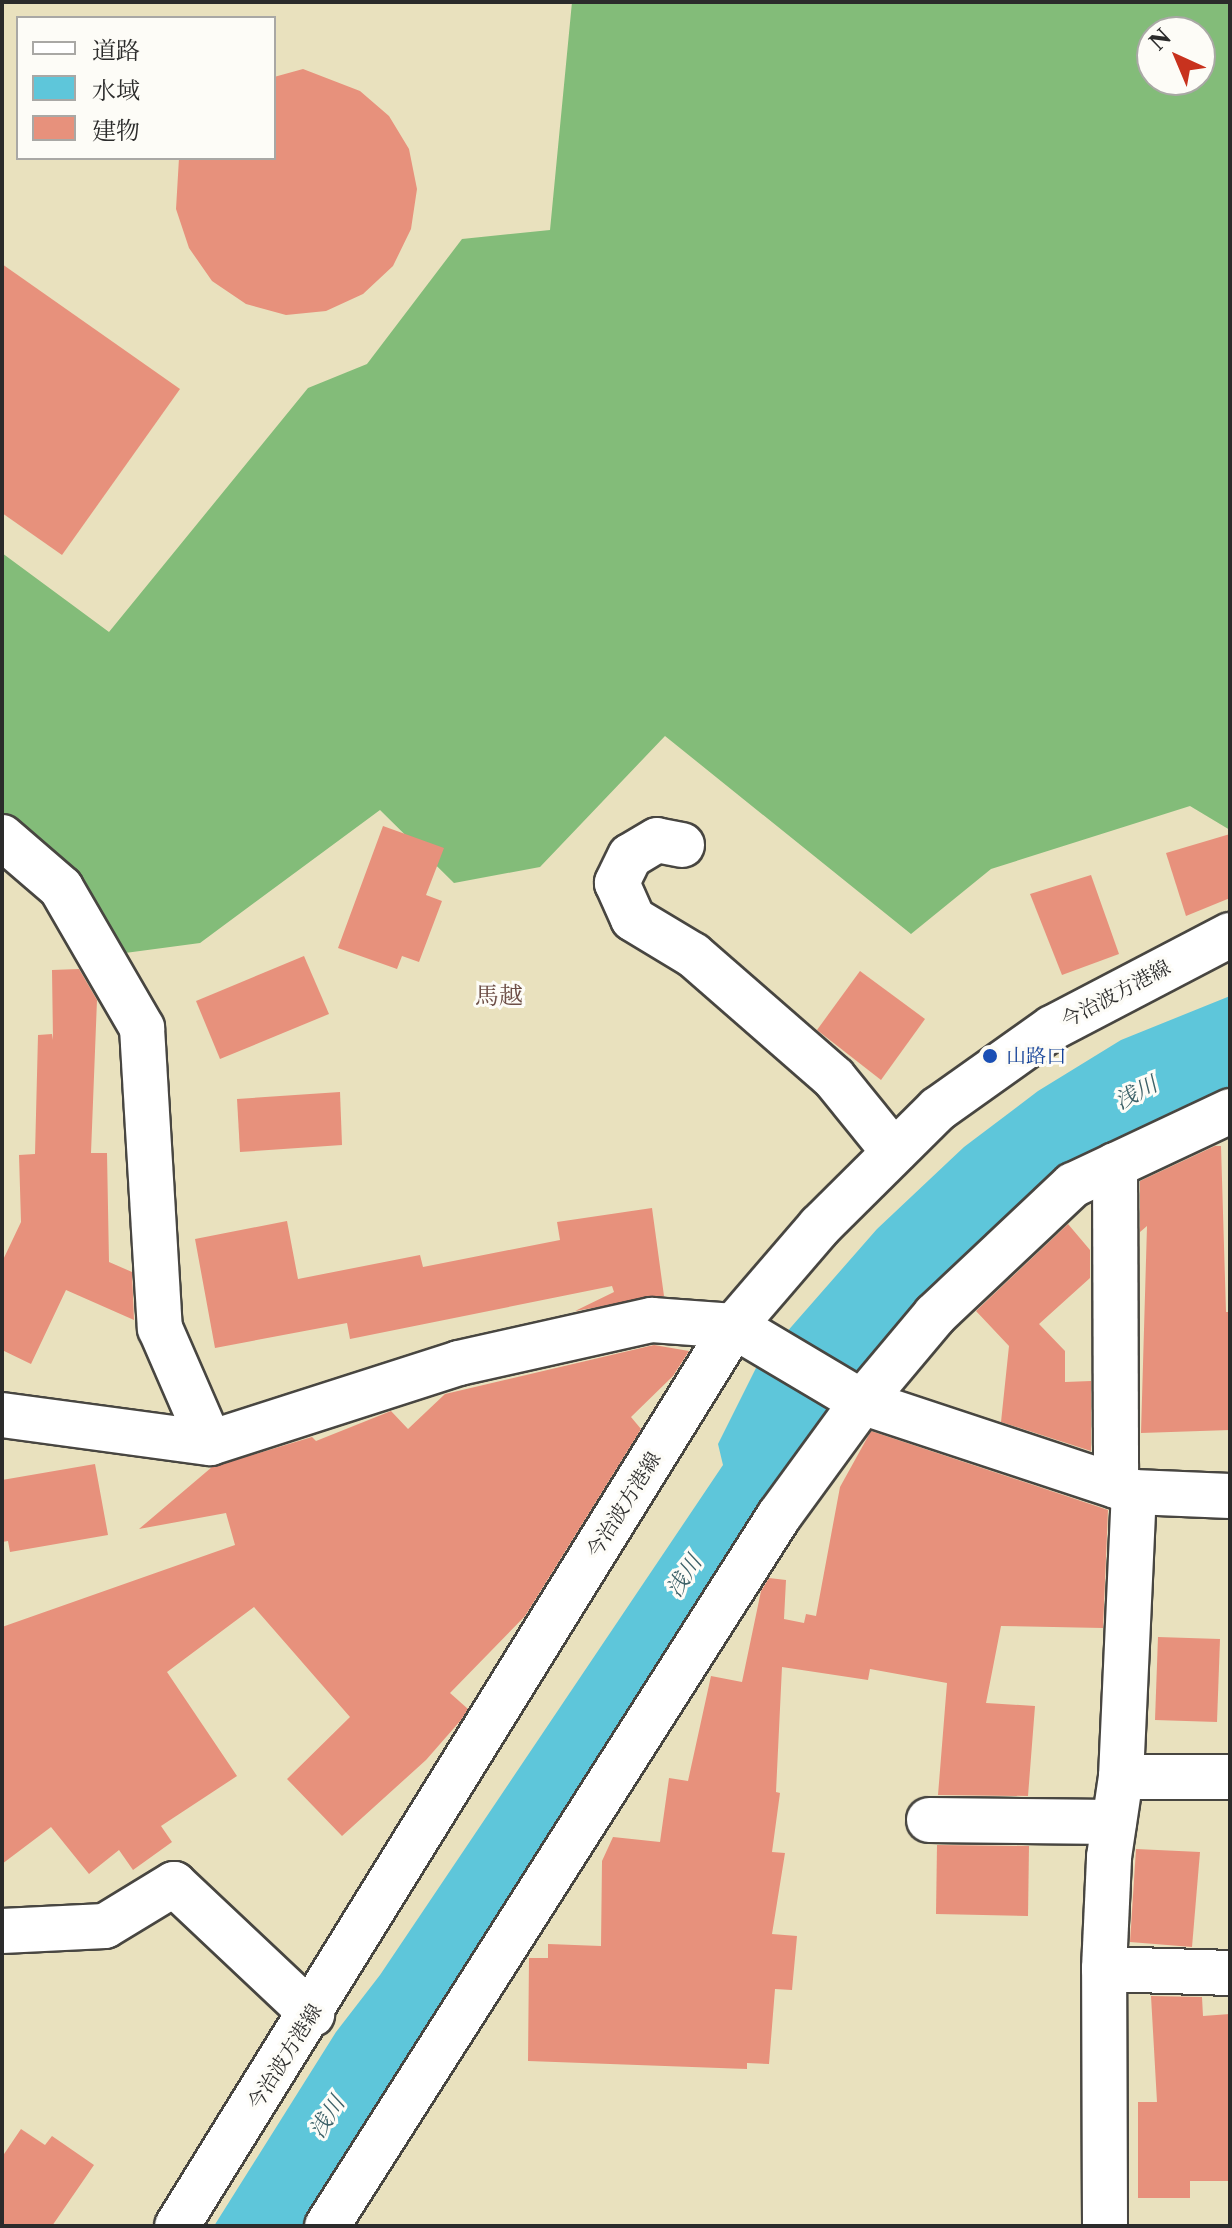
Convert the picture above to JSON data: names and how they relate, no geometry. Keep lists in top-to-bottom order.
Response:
{
  "streets": {
    "street": ["今治波方港線"]
  },
  "districts": ["馬越"],
  "water": ["浅川"],
  "places": ["山路口"],
  "legend": ["道路", "水域", "建物"],
  "north": "top left"
}
